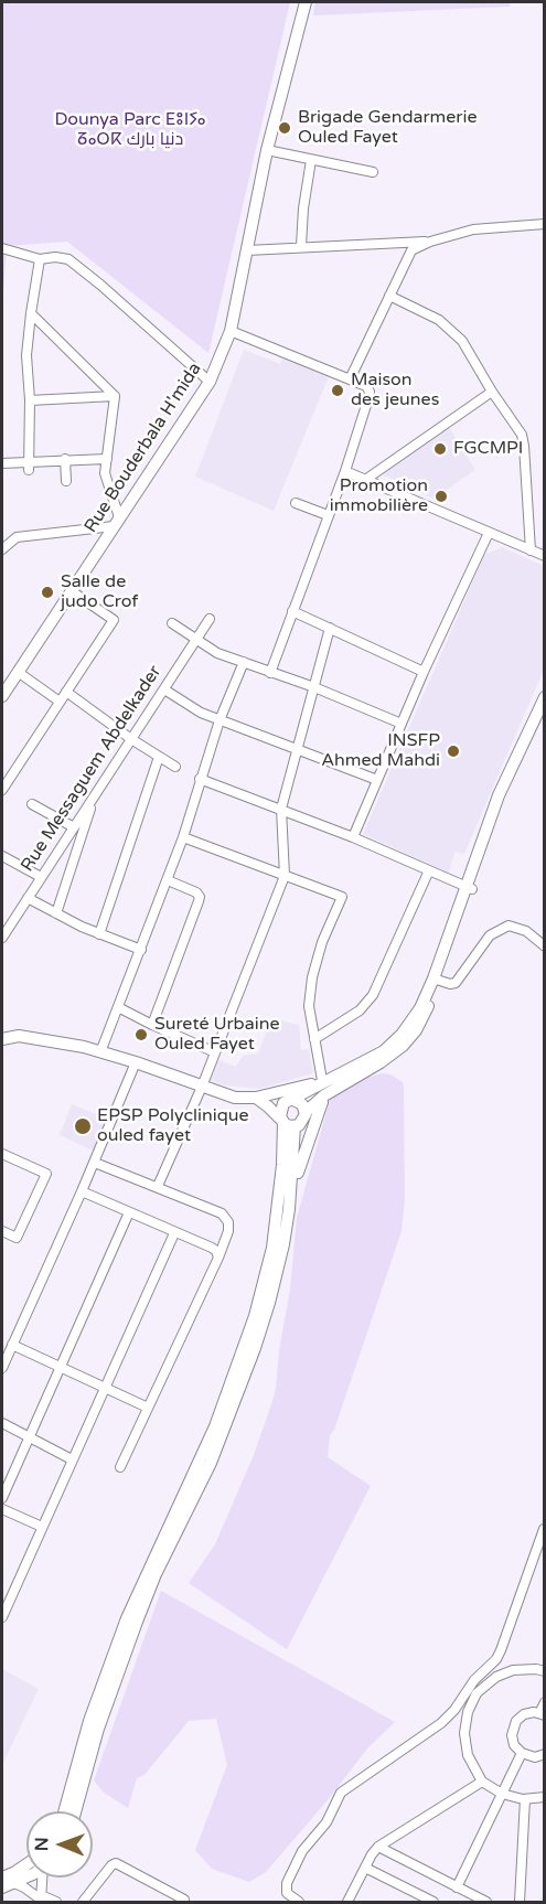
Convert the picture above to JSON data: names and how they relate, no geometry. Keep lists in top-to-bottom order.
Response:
{
  "streets": {
    "main road": ["Rue Bouderbala H'mida"],
    "street": ["Rue Messaguem Abdelkader"]
  },
  "parks": ["Dounya Parc ⴹⵓⵏⵢⴰ ⵒⴰⵔⴽ دنيا بارك"],
  "places": [
    "Brigade Gendarmerie Ouled Fayet",
    "Maison des jeunes",
    "FGCMPI",
    "Promotion immobilière",
    "Salle de judo Crof",
    "INSFP Ahmed Mahdi",
    "Sureté Urbaine Ouled Fayet",
    "EPSP Polyclinique ouled fayet"
  ],
  "north": "left"
}
